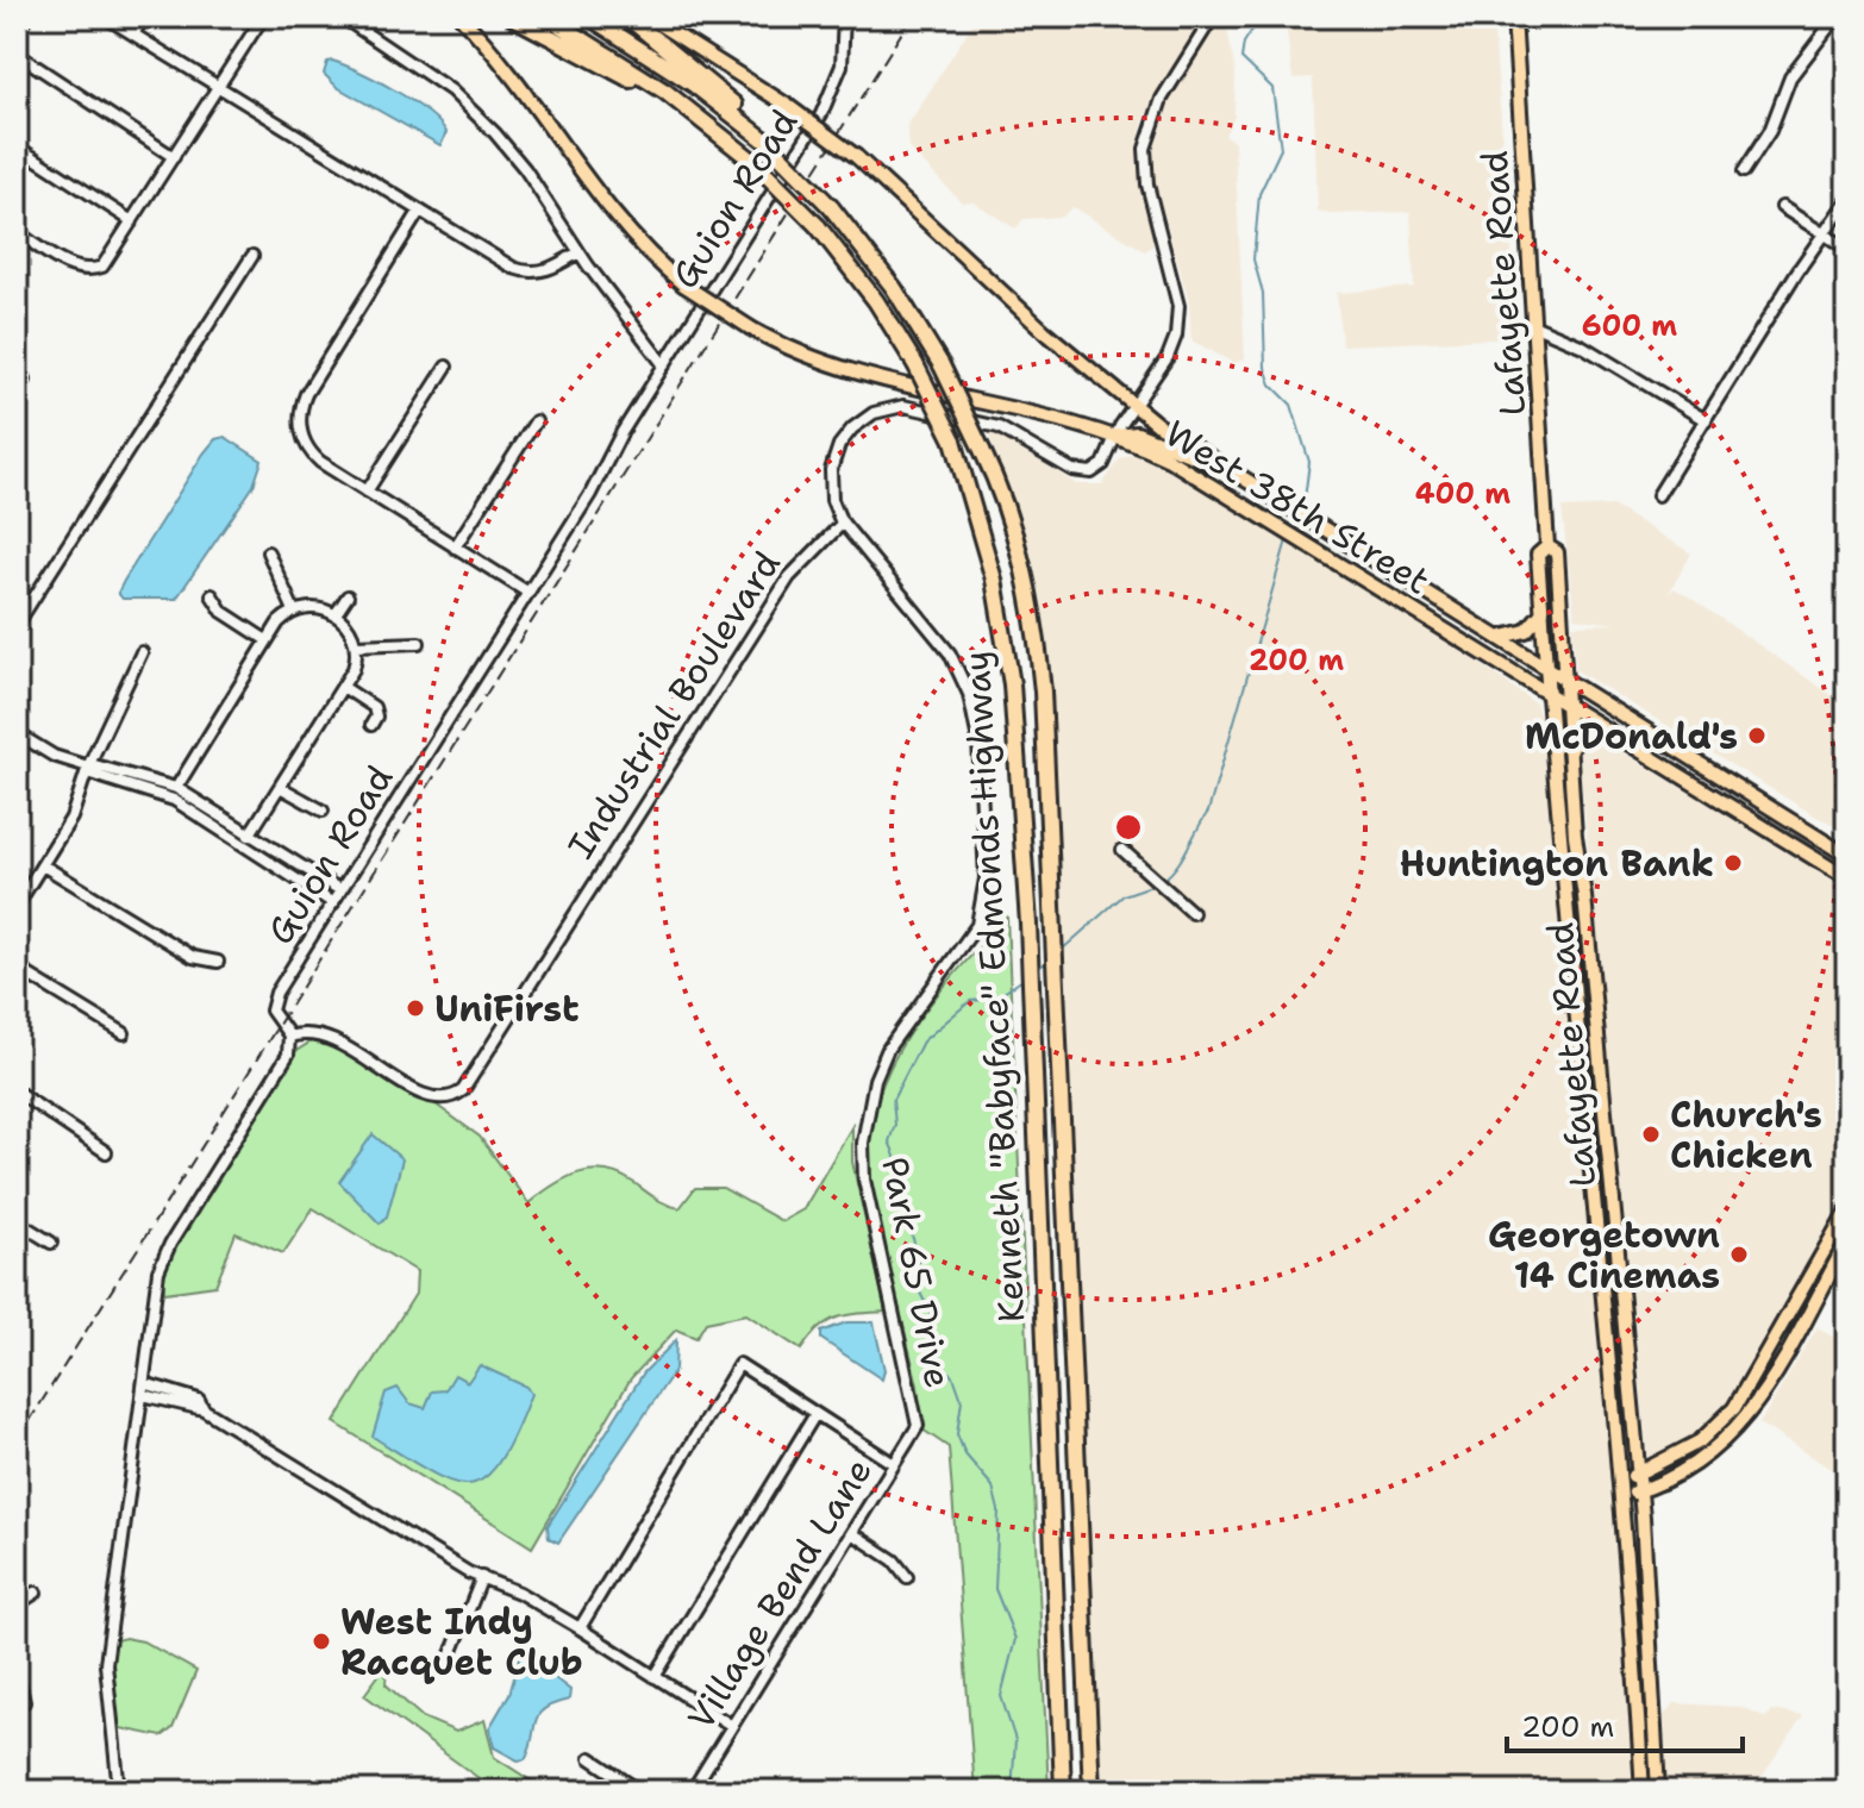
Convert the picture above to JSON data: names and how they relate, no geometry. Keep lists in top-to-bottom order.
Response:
{
  "streets": {
    "highway": ["Kenneth \"Babyface\" Edmonds Highway"],
    "main road": ["Lafayette Road", "West 38th Street"],
    "street": [
      "Guion Road",
      "Industrial Boulevard",
      "Park 65 Drive",
      "Village Bend Lane"
    ]
  },
  "crossings": [
    ["Guion Road", "Industrial Boulevard"],
    ["Lafayette Road", "West 38th Street"],
    ["Industrial Boulevard", "Park 65 Drive"],
    ["Park 65 Drive", "Village Bend Lane"]
  ],
  "places": [
    "McDonald's",
    "Huntington Bank",
    "UniFirst",
    "Church's Chicken",
    "Georgetown 14 Cinemas",
    "West Indy Racquet Club"
  ],
  "scale_bar": "200 m",
  "rings": ["600 m", "400 m", "200 m"]
}
